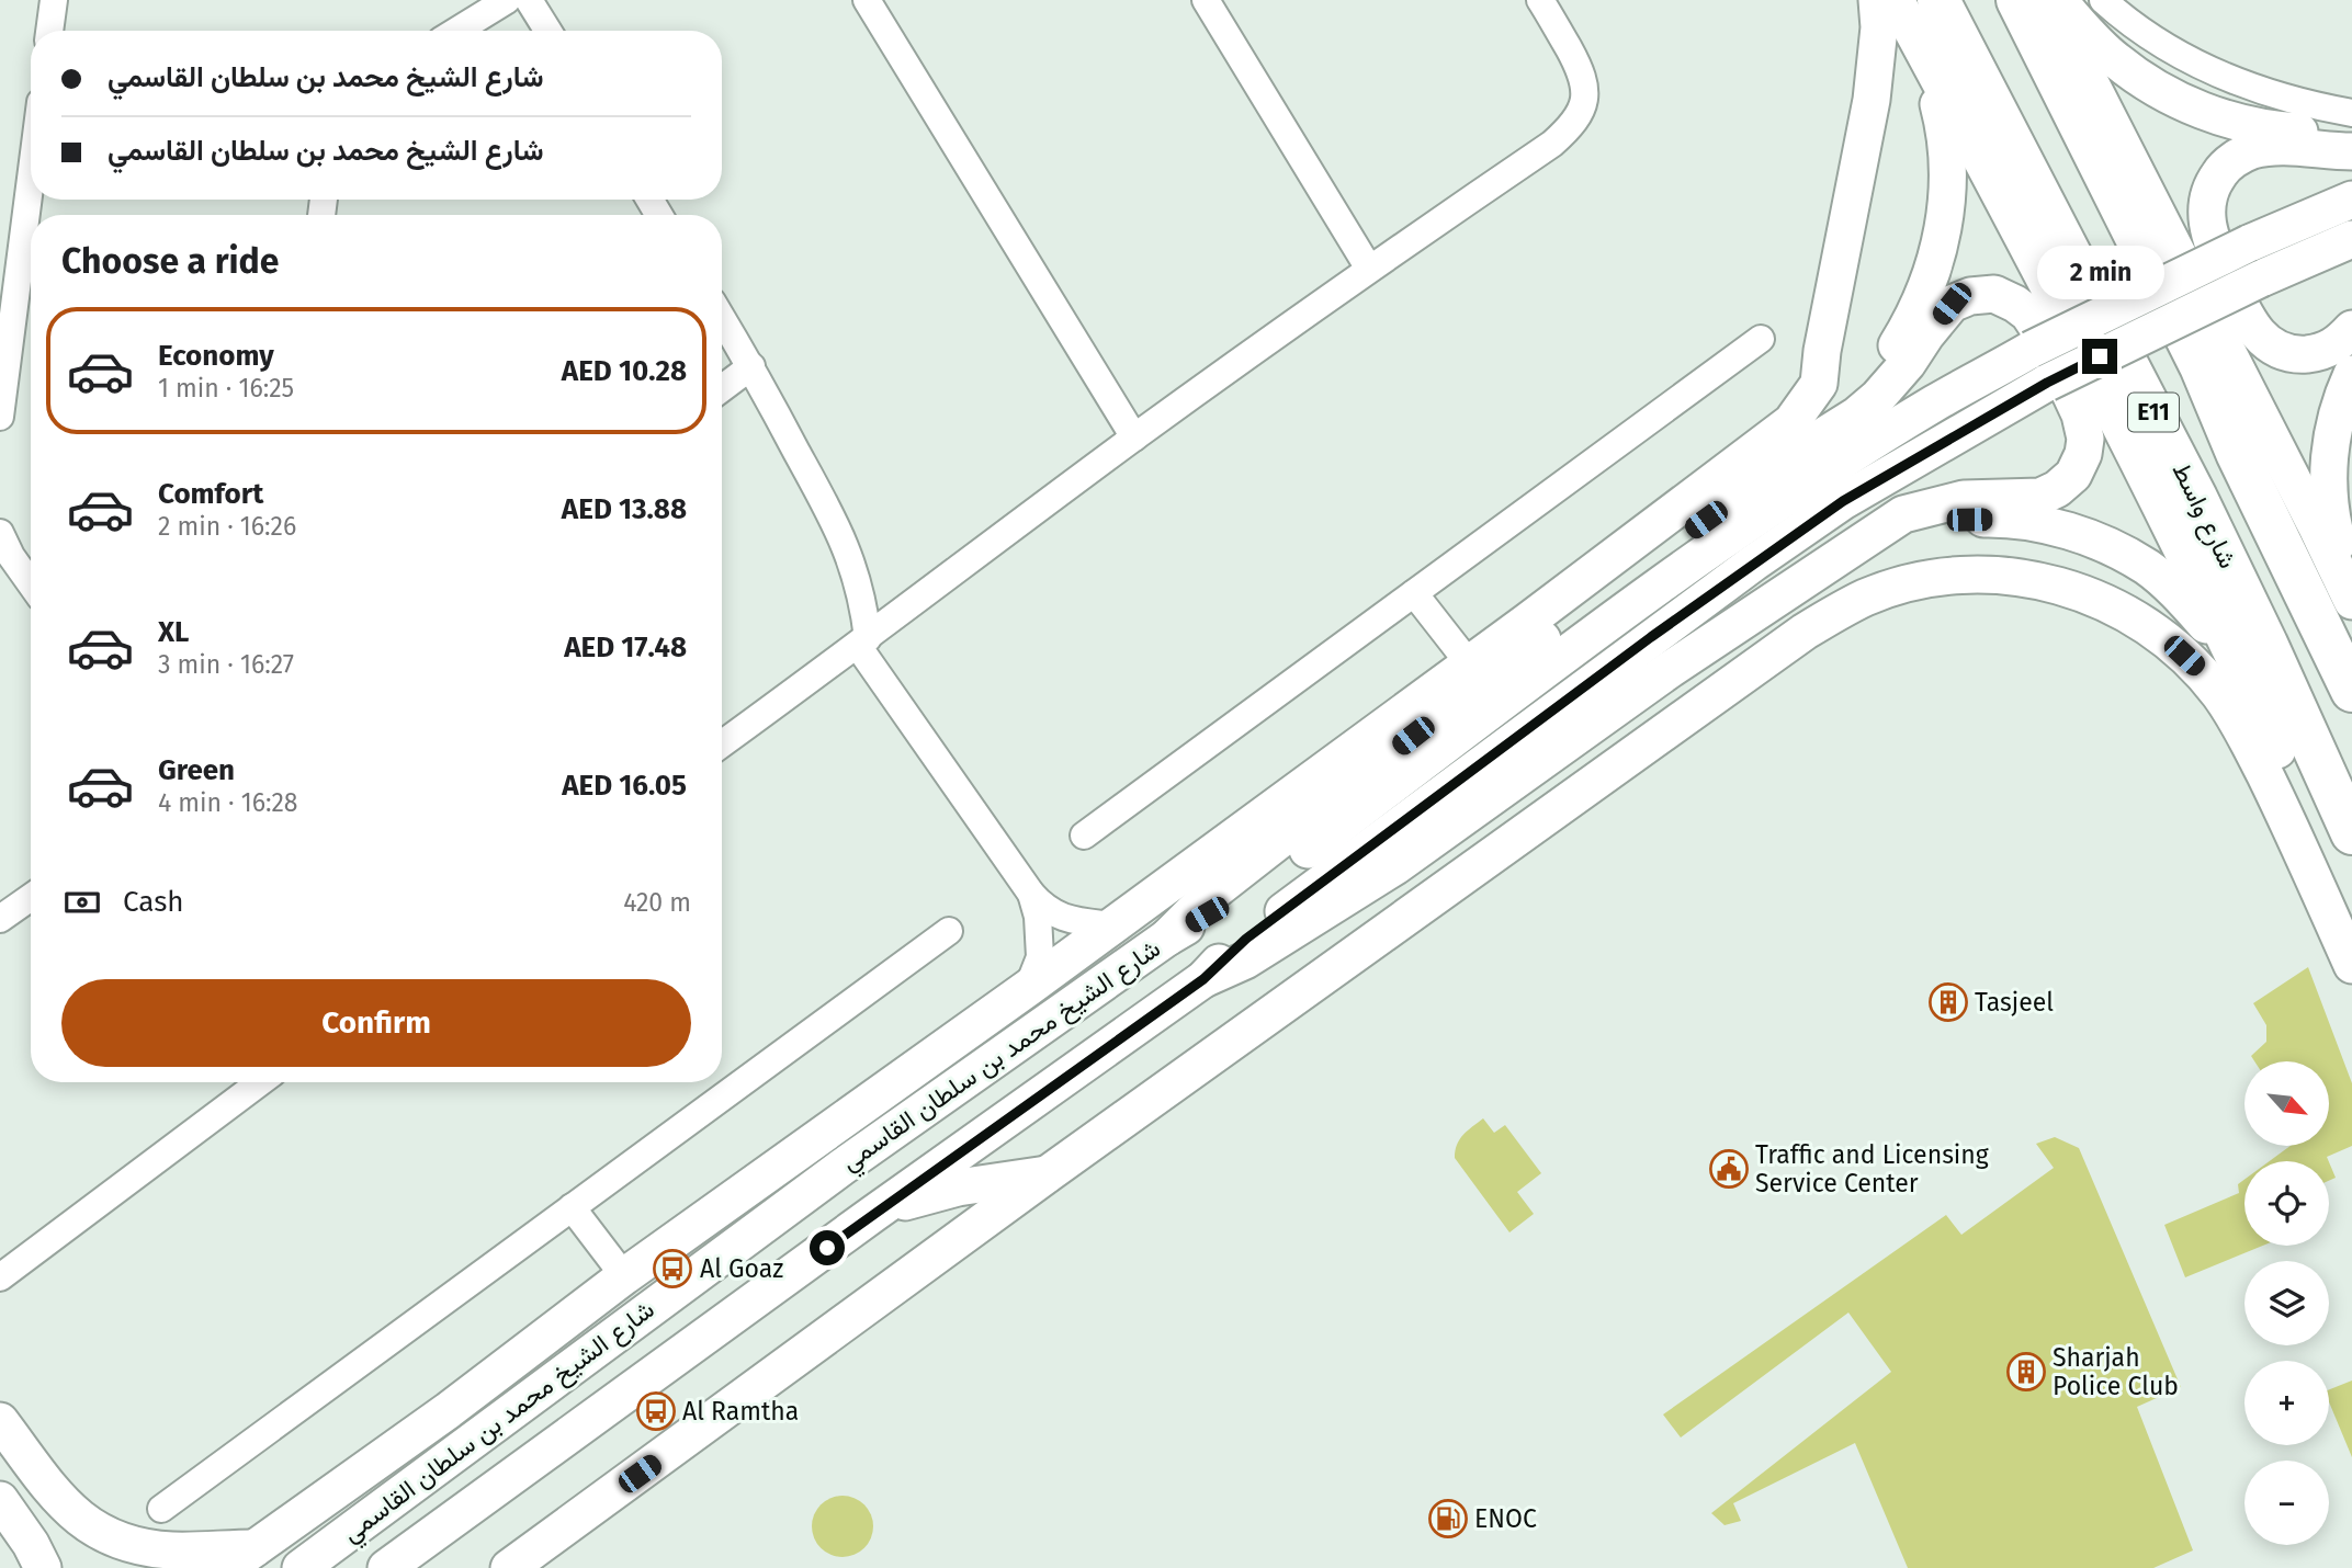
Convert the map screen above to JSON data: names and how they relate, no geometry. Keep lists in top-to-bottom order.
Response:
{
  "streets": {
    "highway": ["E11", "شارع واسط"],
    "street": ["شارع الشيخ محمد بن سلطان القاسمي"]
  },
  "places": {
    "building": ["Tasjeel", "Sharjah Police Club"],
    "public building": ["Traffic and Licensing Service Center"],
    "bus stop": ["Al Goaz", "Al Ramtha"],
    "fuel station": ["ENOC"]
  },
  "north": "bottom right",
  "page": {
    "banner": ["شارع الشيخ محمد بن سلطان القاسمي", "شارع الشيخ محمد بن سلطان القاسمي"],
    "heading": "Choose a ride",
    "bubble": "2 min",
    "list": [
      {
        "name": "Economy",
        "note": "1 min · 16:25",
        "value": "AED 10.28"
      },
      {
        "name": "Comfort",
        "note": "2 min · 16:26",
        "value": "AED 13.88"
      },
      {
        "name": "XL",
        "note": "3 min · 16:27",
        "value": "AED 17.48"
      },
      {
        "name": "Green",
        "note": "4 min · 16:28",
        "value": "AED 16.05"
      }
    ],
    "pay": ["Cash", "420 m"],
    "buttons": "Confirm",
    "map_buttons": ["+", "−"]
  }
}
